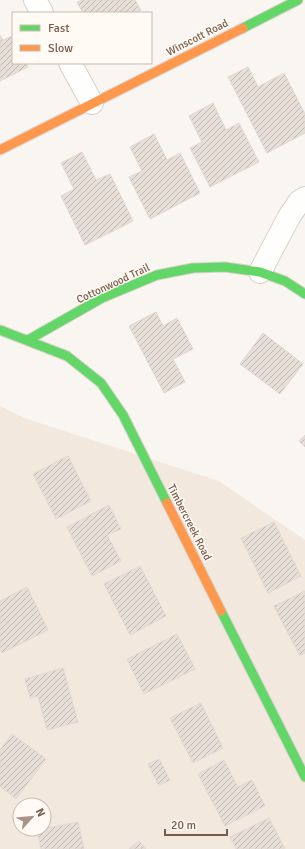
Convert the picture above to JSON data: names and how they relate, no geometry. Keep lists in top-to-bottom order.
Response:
{
  "streets": {
    "street": ["Winscott Road", "Cottonwood Trail", "Timbercreek Road"]
  },
  "crossings": [
    ["Cottonwood Trail", "Timbercreek Road"]
  ],
  "legend": ["Fast", "Slow"],
  "scale_bar": "20 m",
  "north": "top right"
}
